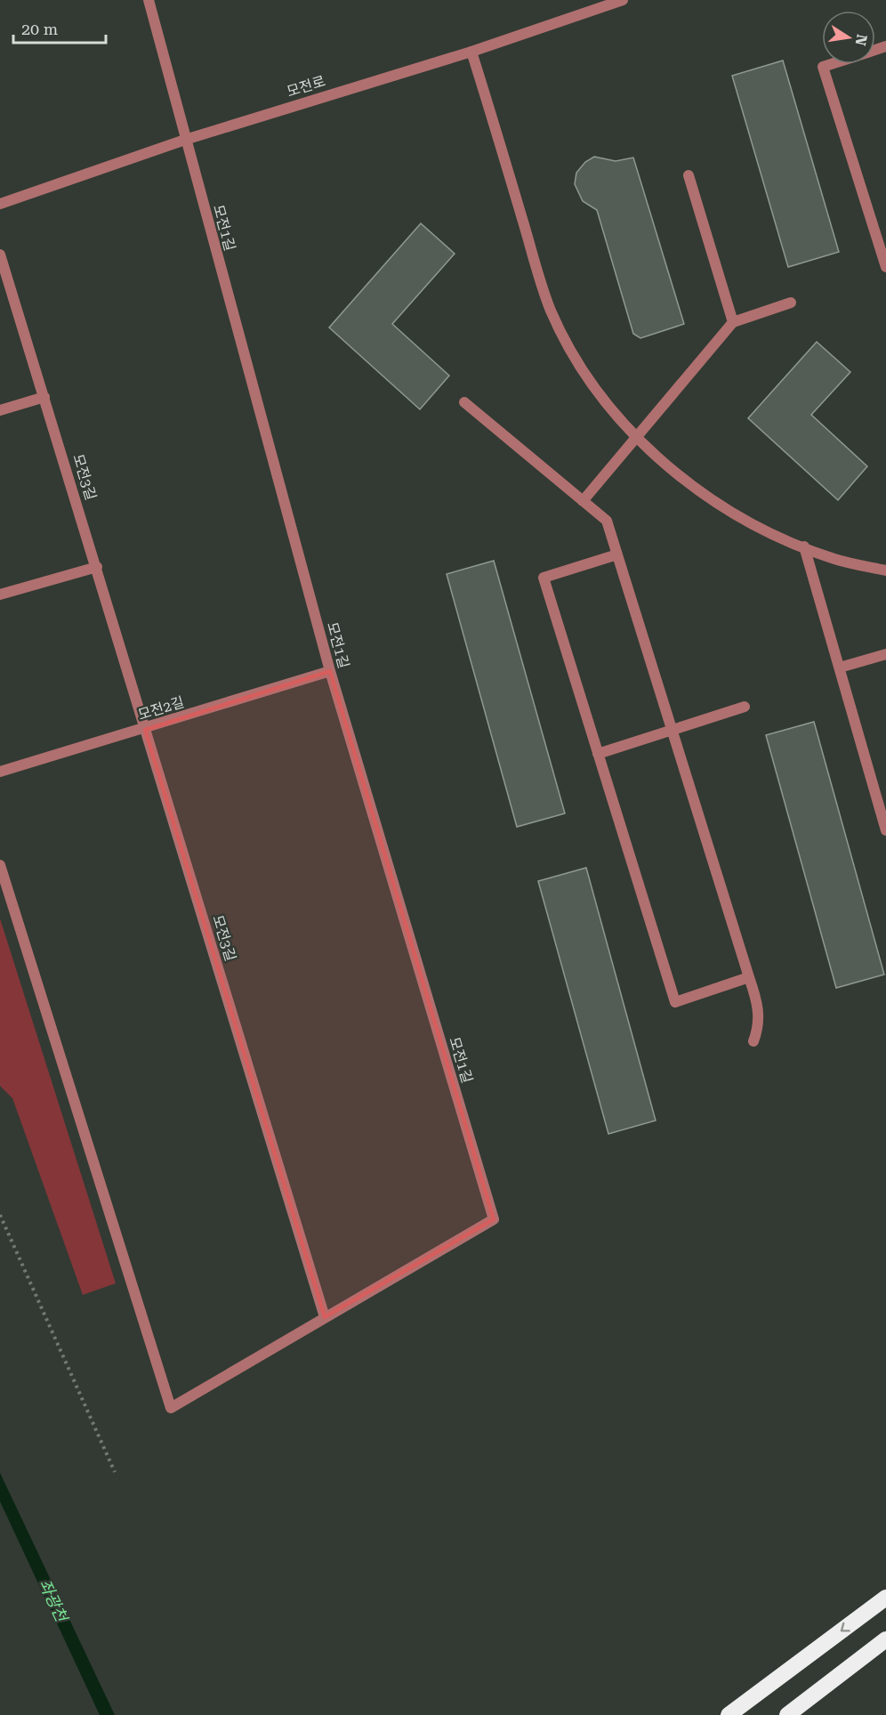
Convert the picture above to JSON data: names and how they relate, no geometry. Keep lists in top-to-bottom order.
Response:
{
  "streets": {
    "street": [
      "모전로",
      "모전1길",
      "모전3길",
      "모전2길"
    ]
  },
  "crossings": [
    ["모전로", "모전1길"],
    ["모전1길", "모전3길"],
    ["모전1길", "모전2길"],
    ["모전3길", "모전2길"]
  ],
  "water": ["좌광천"],
  "scale_bar": "20 m",
  "north": "right"
}
